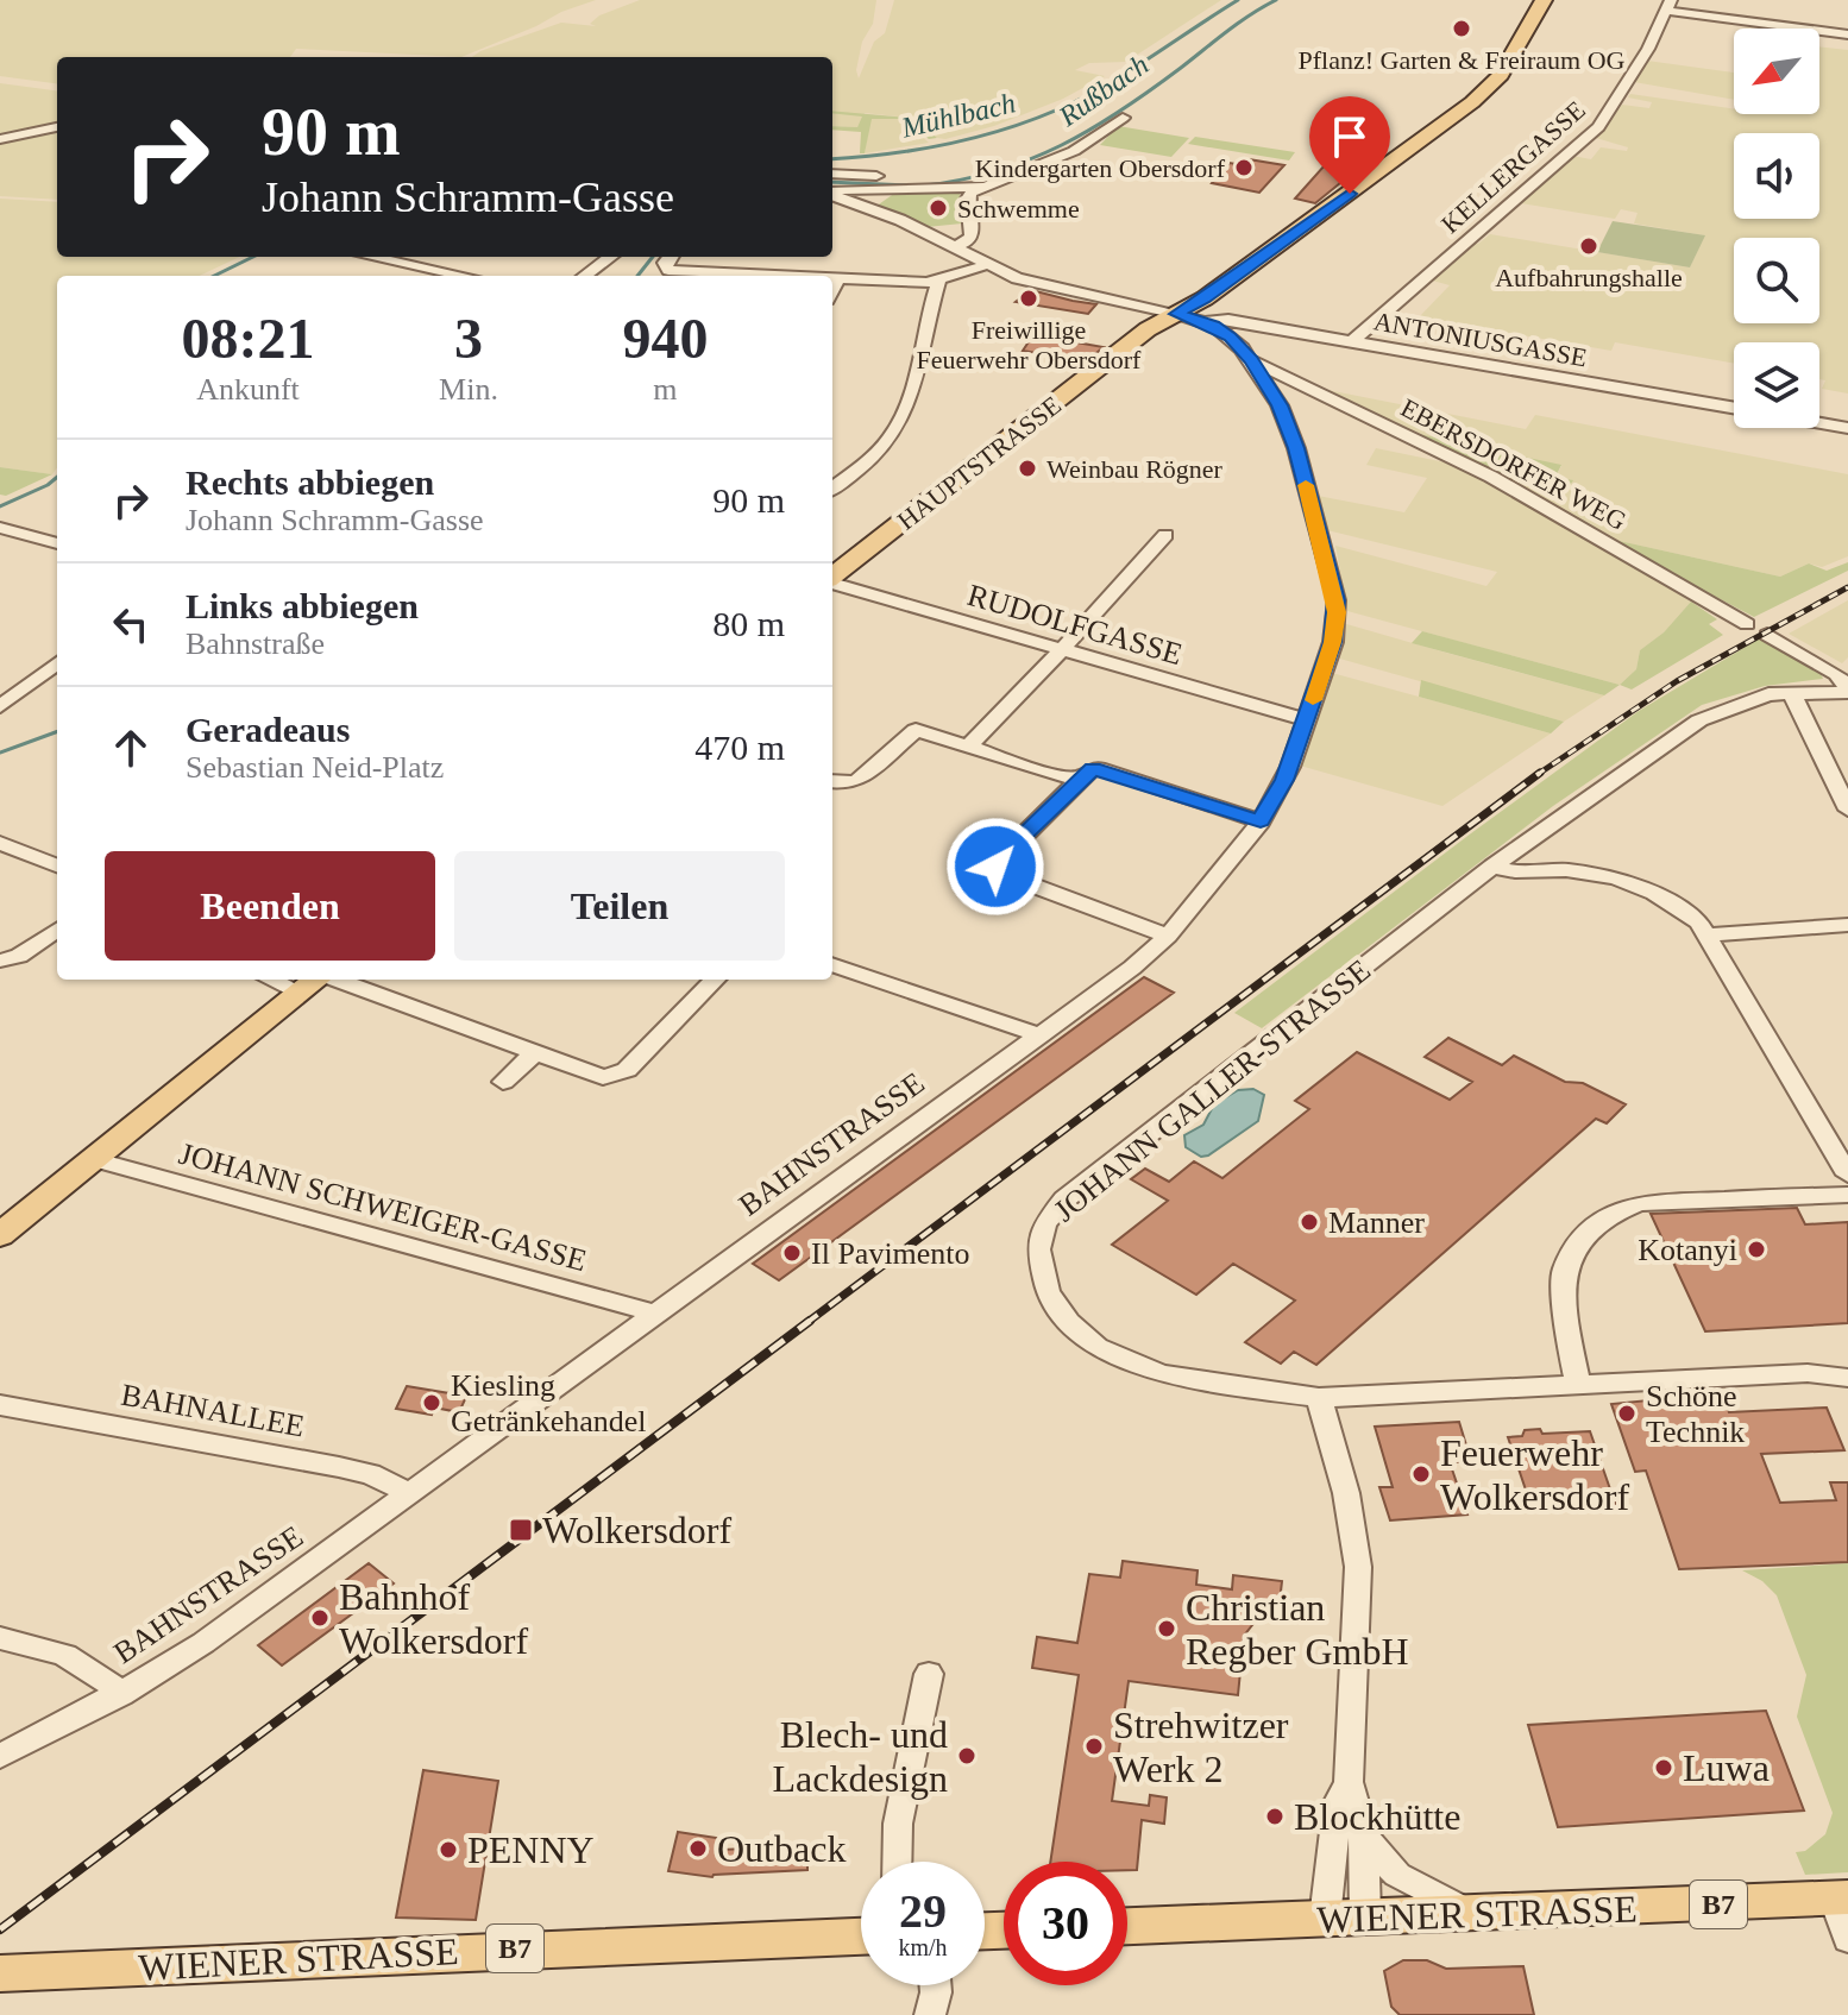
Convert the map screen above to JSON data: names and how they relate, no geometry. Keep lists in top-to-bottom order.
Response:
{
  "streets": {
    "main road": ["HAUPTSTRASSE", "B7", "WIENER STRASSE"],
    "street": [
      "KELLERGASSE",
      "ANTONIUSGASSE",
      "EBERSDORFER WEG",
      "RUDOLFGASSE",
      "JOHANN GALLER-STRASSE",
      "BAHNSTRASSE",
      "JOHANN SCHWEIGER-GASSE",
      "BAHNALLEE"
    ]
  },
  "crossings": [
    ["KELLERGASSE", "ANTONIUSGASSE"],
    ["ANTONIUSGASSE", "HAUPTSTRASSE"],
    ["EBERSDORFER WEG", "BAHNSTRASSE"],
    ["RUDOLFGASSE", "BAHNSTRASSE"],
    ["BAHNSTRASSE", "JOHANN SCHWEIGER-GASSE"],
    ["BAHNSTRASSE", "BAHNALLEE"]
  ],
  "water": ["Rußbach", "Mühlbach"],
  "places": {
    "other": [
      "Pflanz! Garten & Freiraum OG",
      "Kindergarten Obersdorf",
      "Schwemme",
      "Aufbahrungshalle",
      "Freiwillige Feuerwehr Obersdorf",
      "Weinbau Rögner",
      "Manner",
      "Kotanyi",
      "Il Pavimento",
      "Kiesling Getränkehandel",
      "Schöne Technik",
      "Feuerwehr Wolkersdorf",
      "Bahnhof Wolkersdorf",
      "Christian Regber GmbH",
      "Strehwitzer Werk 2",
      "Blech- und Lackdesign",
      "Luwa",
      "Blockhütte",
      "Outback",
      "PENNY"
    ],
    "transit": ["Wolkersdorf"]
  },
  "north": "bottom left",
  "page": {
    "turn": ["90 m", "Johann Schramm-Gasse"],
    "eta": [
      "08:21",
      "Ankunft",
      "3",
      "Min.",
      "940",
      "m"
    ],
    "list": [
      {
        "name": "Rechts abbiegen",
        "note": "Johann Schramm-Gasse",
        "value": "90 m"
      },
      {
        "name": "Links abbiegen",
        "note": "Bahnstraße",
        "value": "80 m"
      },
      {
        "name": "Geradeaus",
        "note": "Sebastian Neid-Platz",
        "value": "470 m"
      }
    ],
    "buttons": ["Beenden", "Teilen"],
    "speed": "29 km/h",
    "limit": "30"
  }
}
